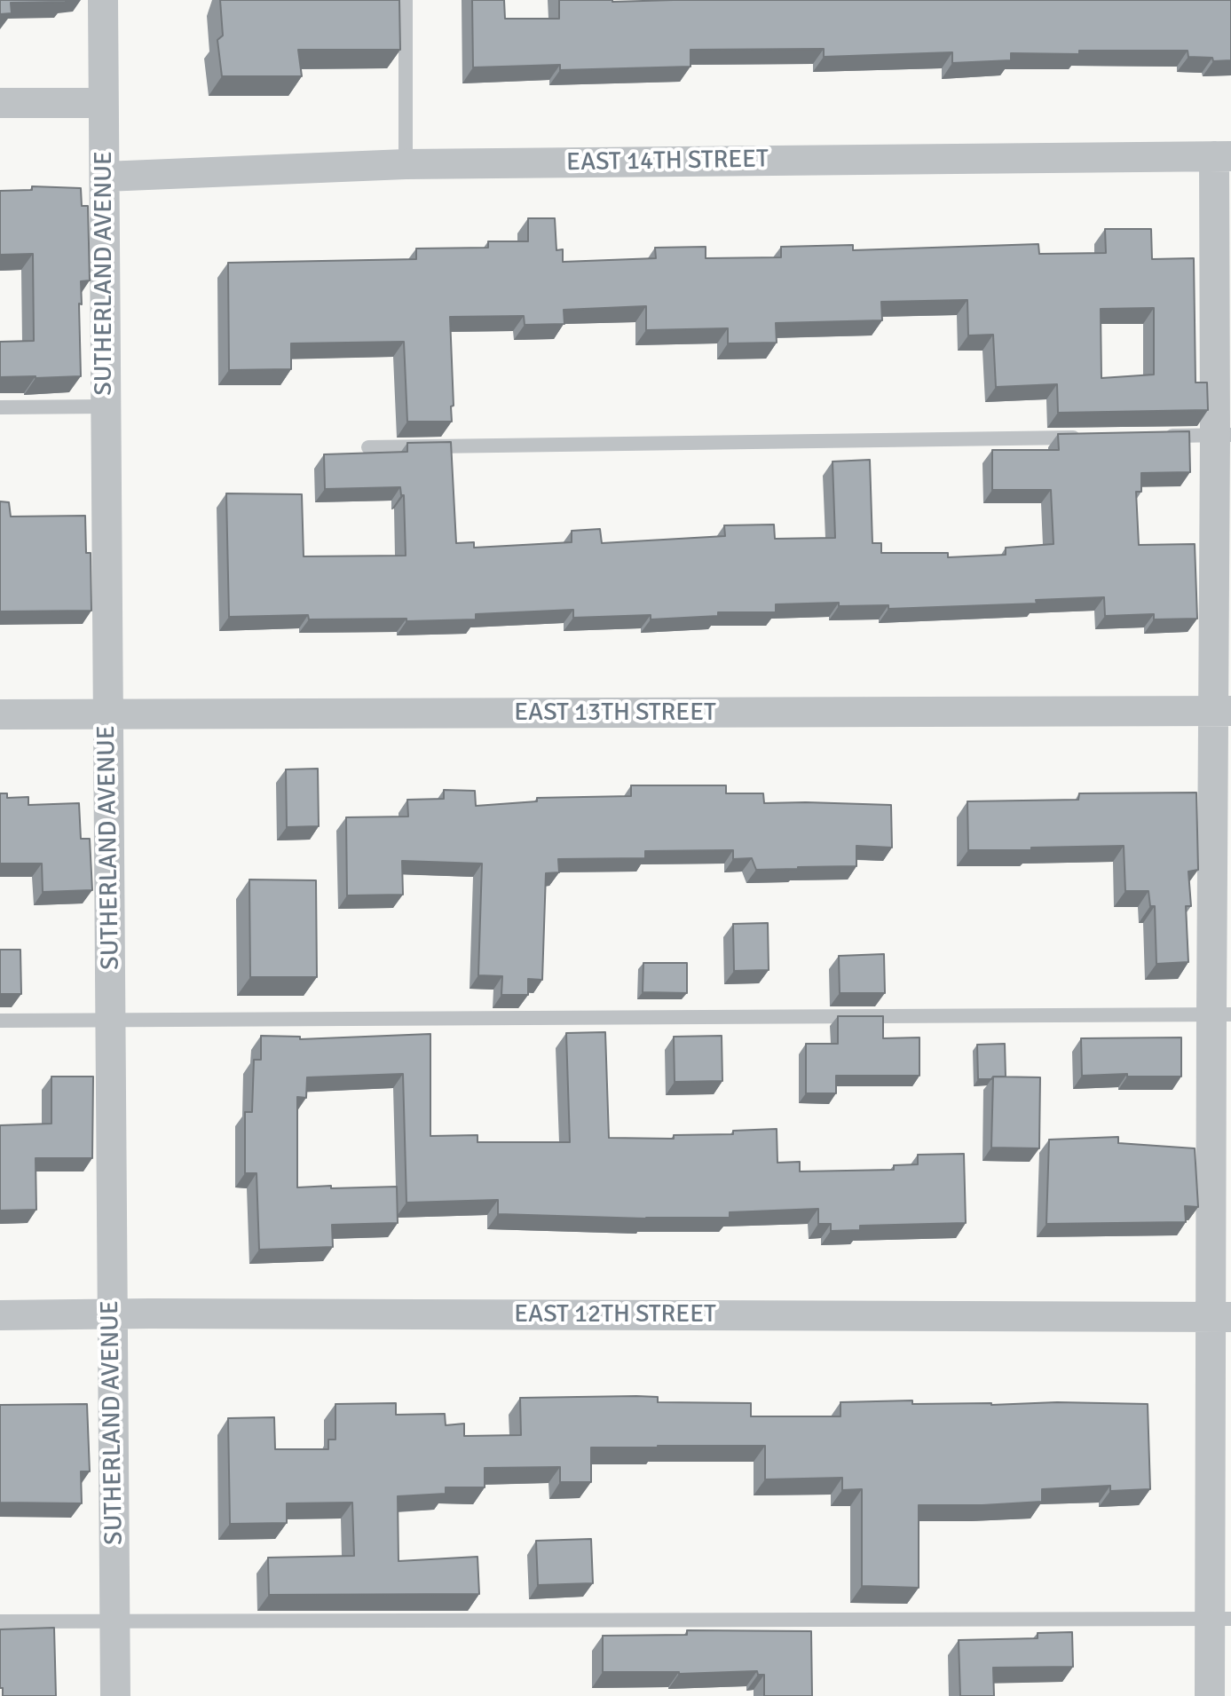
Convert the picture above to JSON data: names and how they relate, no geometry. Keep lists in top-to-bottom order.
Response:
{
  "streets": {
    "street": [
      "EAST 14TH STREET",
      "SUTHERLAND AVENUE",
      "EAST 13TH STREET",
      "EAST 12TH STREET"
    ]
  },
  "crossings": [
    ["EAST 14TH STREET", "SUTHERLAND AVENUE"],
    ["SUTHERLAND AVENUE", "EAST 13TH STREET"],
    ["SUTHERLAND AVENUE", "EAST 12TH STREET"]
  ]
}
